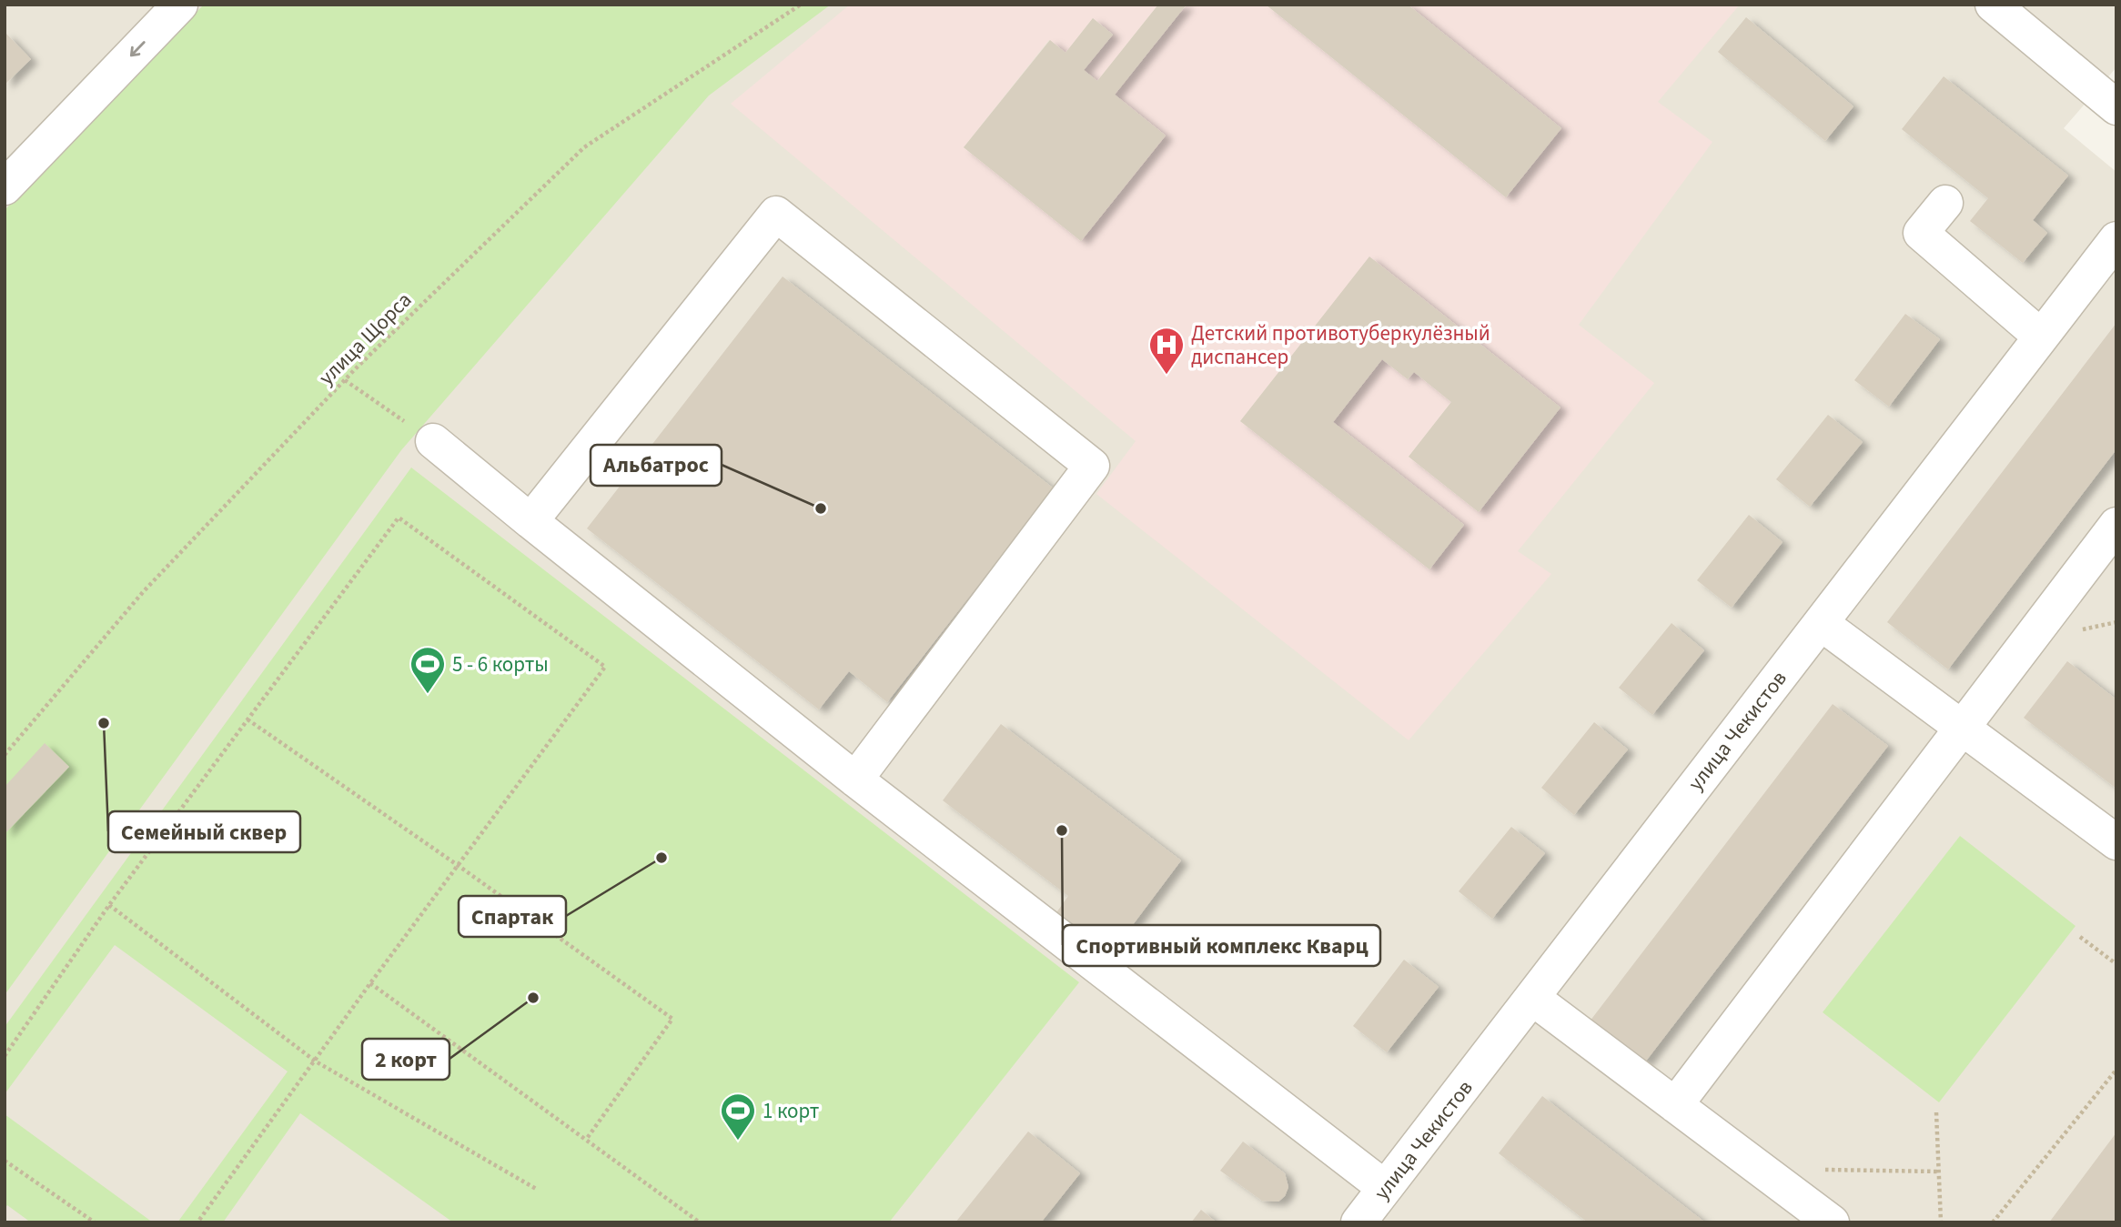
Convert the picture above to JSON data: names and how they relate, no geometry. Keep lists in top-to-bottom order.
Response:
{
  "streets": {
    "street": ["улица Чекистов"],
    "path": ["улица Щорса"]
  },
  "places": {
    "hospital": ["Детский противотуберкулёзный диспансер"],
    "other": [
      "Альбатрос",
      "Семейный сквер",
      "Спортивный комплекс Кварц",
      "Спартак",
      "2 корт"
    ],
    "sports": ["5 - 6 корты", "1 корт"]
  }
}
